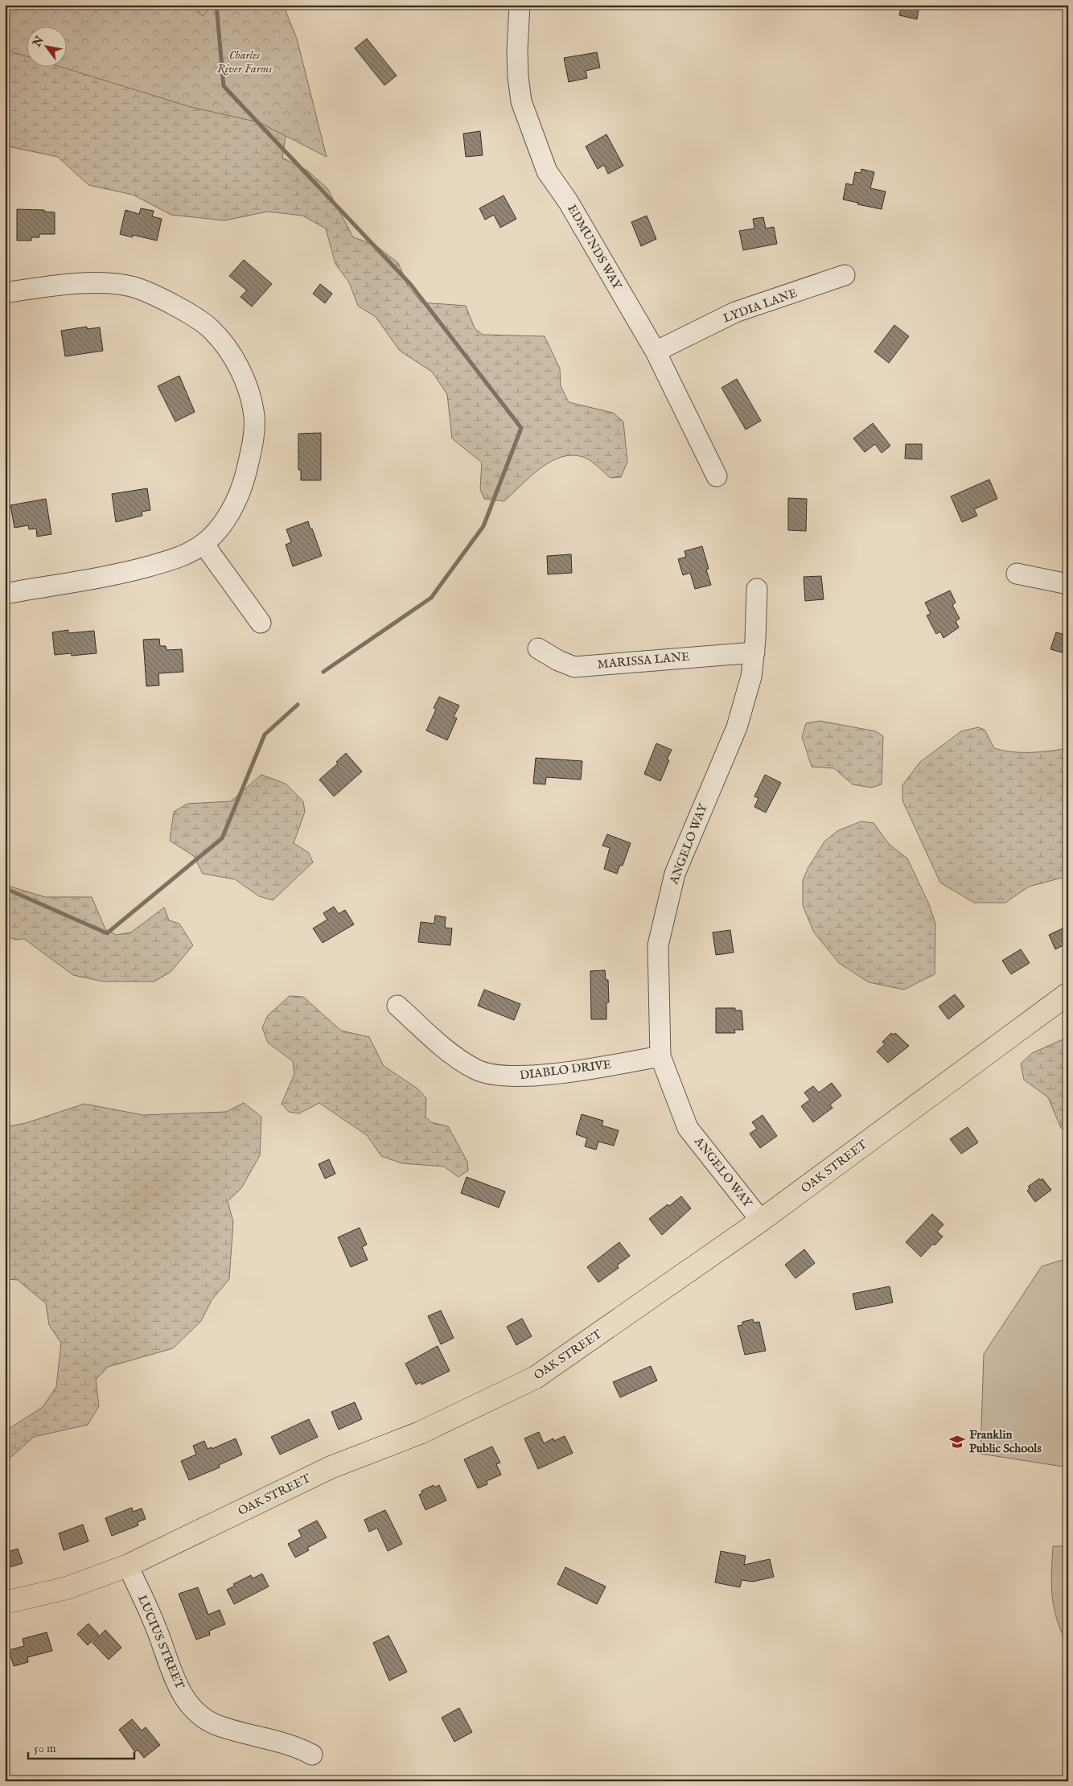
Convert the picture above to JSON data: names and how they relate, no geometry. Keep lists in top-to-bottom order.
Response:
{
  "streets": {
    "main road": ["OAK STREET"],
    "street": [
      "EDMUNDS WAY",
      "LYDIA LANE",
      "MARISSA LANE",
      "ANGELO WAY",
      "DIABLO DRIVE",
      "LUCIUS STREET"
    ]
  },
  "crossings": [
    ["EDMUNDS WAY", "LYDIA LANE"],
    ["MARISSA LANE", "ANGELO WAY"],
    ["ANGELO WAY", "DIABLO DRIVE"],
    ["ANGELO WAY", "OAK STREET"],
    ["OAK STREET", "LUCIUS STREET"]
  ],
  "parks": ["Charles River Farms"],
  "places": {
    "school or university": ["Franklin Public Schools"]
  },
  "scale_bar": "50 m",
  "north": "top left"
}
